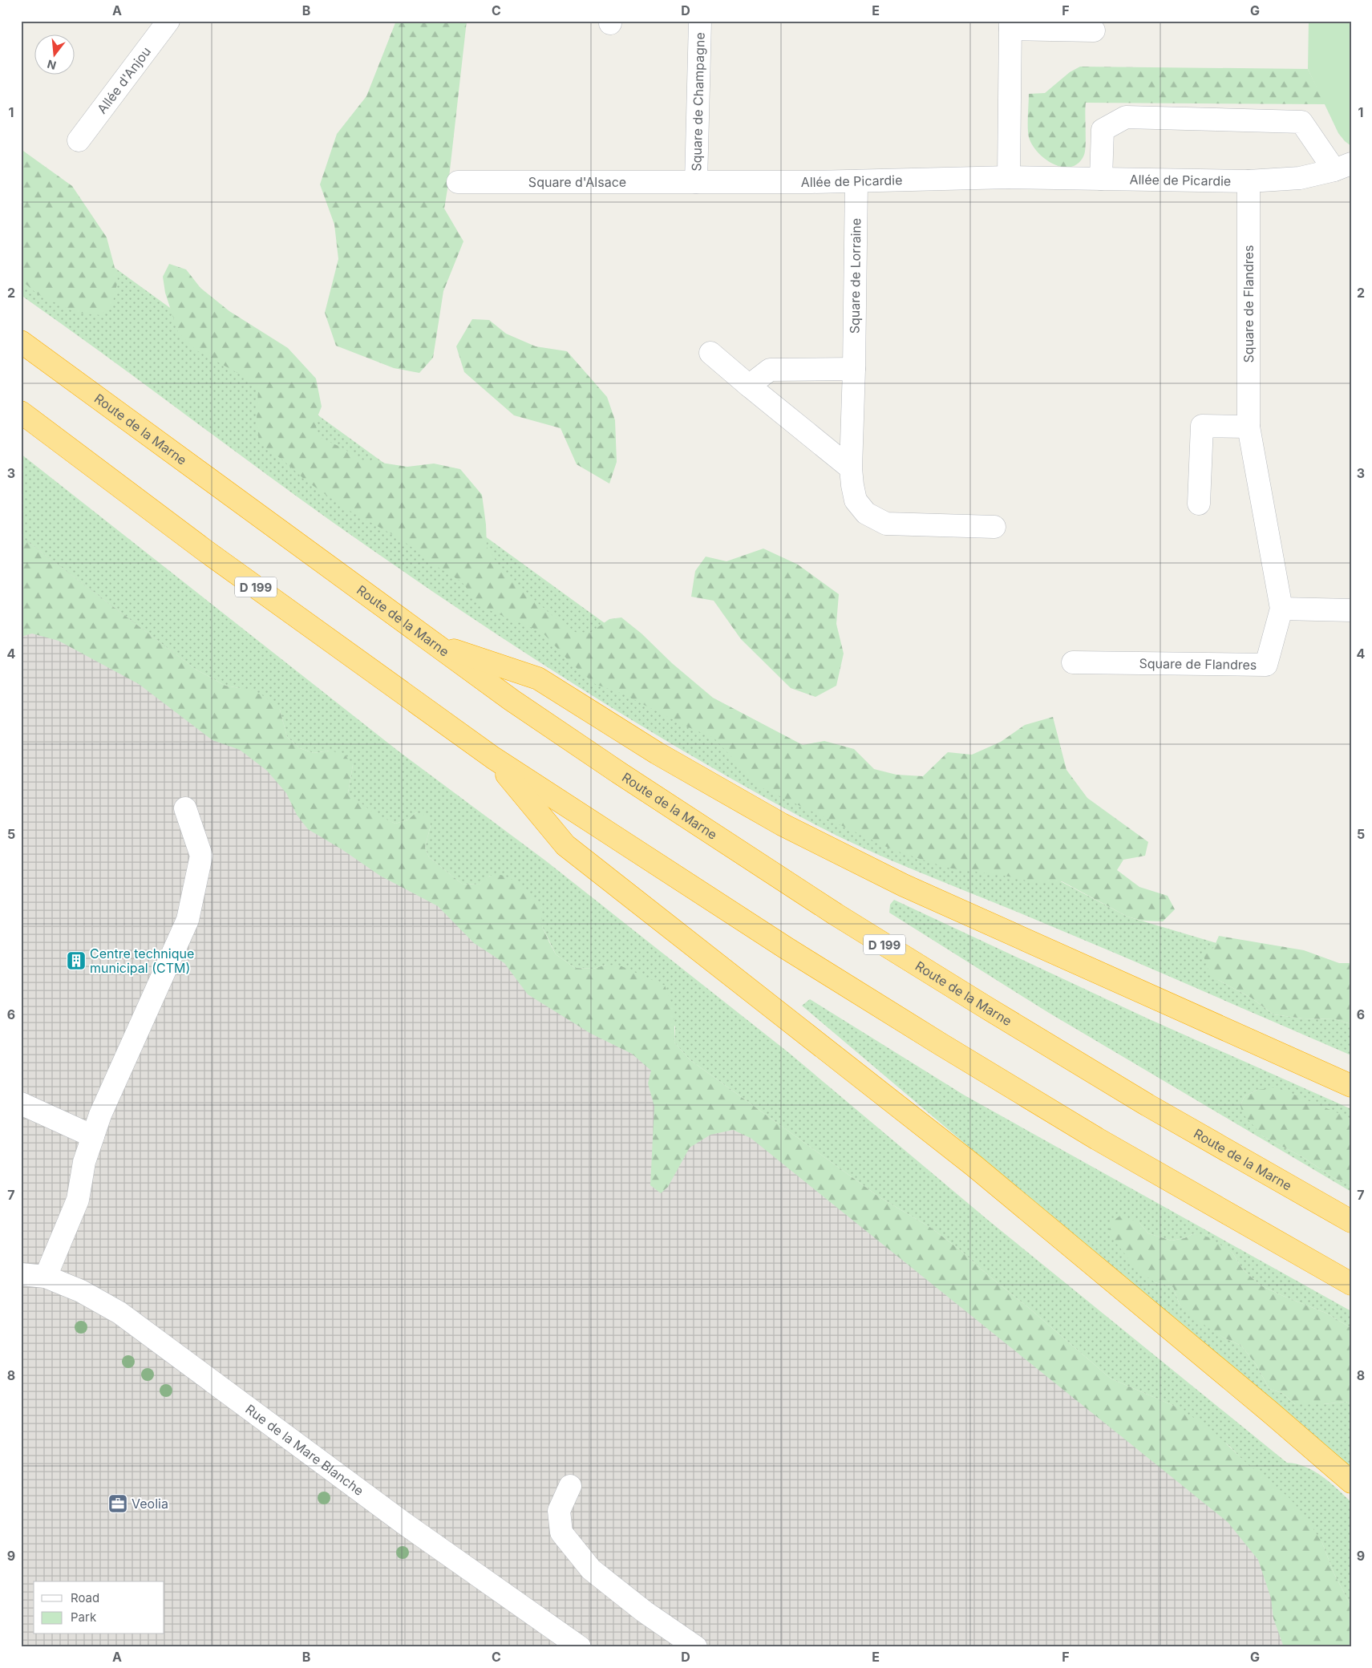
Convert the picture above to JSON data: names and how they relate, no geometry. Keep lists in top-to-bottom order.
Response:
{
  "streets": {
    "highway": ["Route de la Marne", "D 199"],
    "street": [
      "Allée d'Anjou",
      "Square de Champagne",
      "Allée de Picardie",
      "Square d'Alsace",
      "Square de Lorraine",
      "Square de Flandres",
      "Rue de la Mare Blanche"
    ]
  },
  "crossings": [
    ["Square de Champagne", "Allée de Picardie"],
    ["Square de Champagne", "Square d'Alsace"],
    ["Allée de Picardie", "Square d'Alsace"],
    ["Allée de Picardie", "Square de Lorraine"],
    ["Allée de Picardie", "Square de Flandres"]
  ],
  "places": {
    "building": ["Centre technique municipal (CTM)"],
    "office": ["Veolia"]
  },
  "legend": ["Road", "Park"],
  "north": "bottom",
  "grid": {
    "columns": [
      "A",
      "B",
      "C",
      "D",
      "E",
      "F",
      "G"
    ],
    "rows": [
      "1",
      "2",
      "3",
      "4",
      "5",
      "6",
      "7",
      "8",
      "9"
    ]
  }
}
